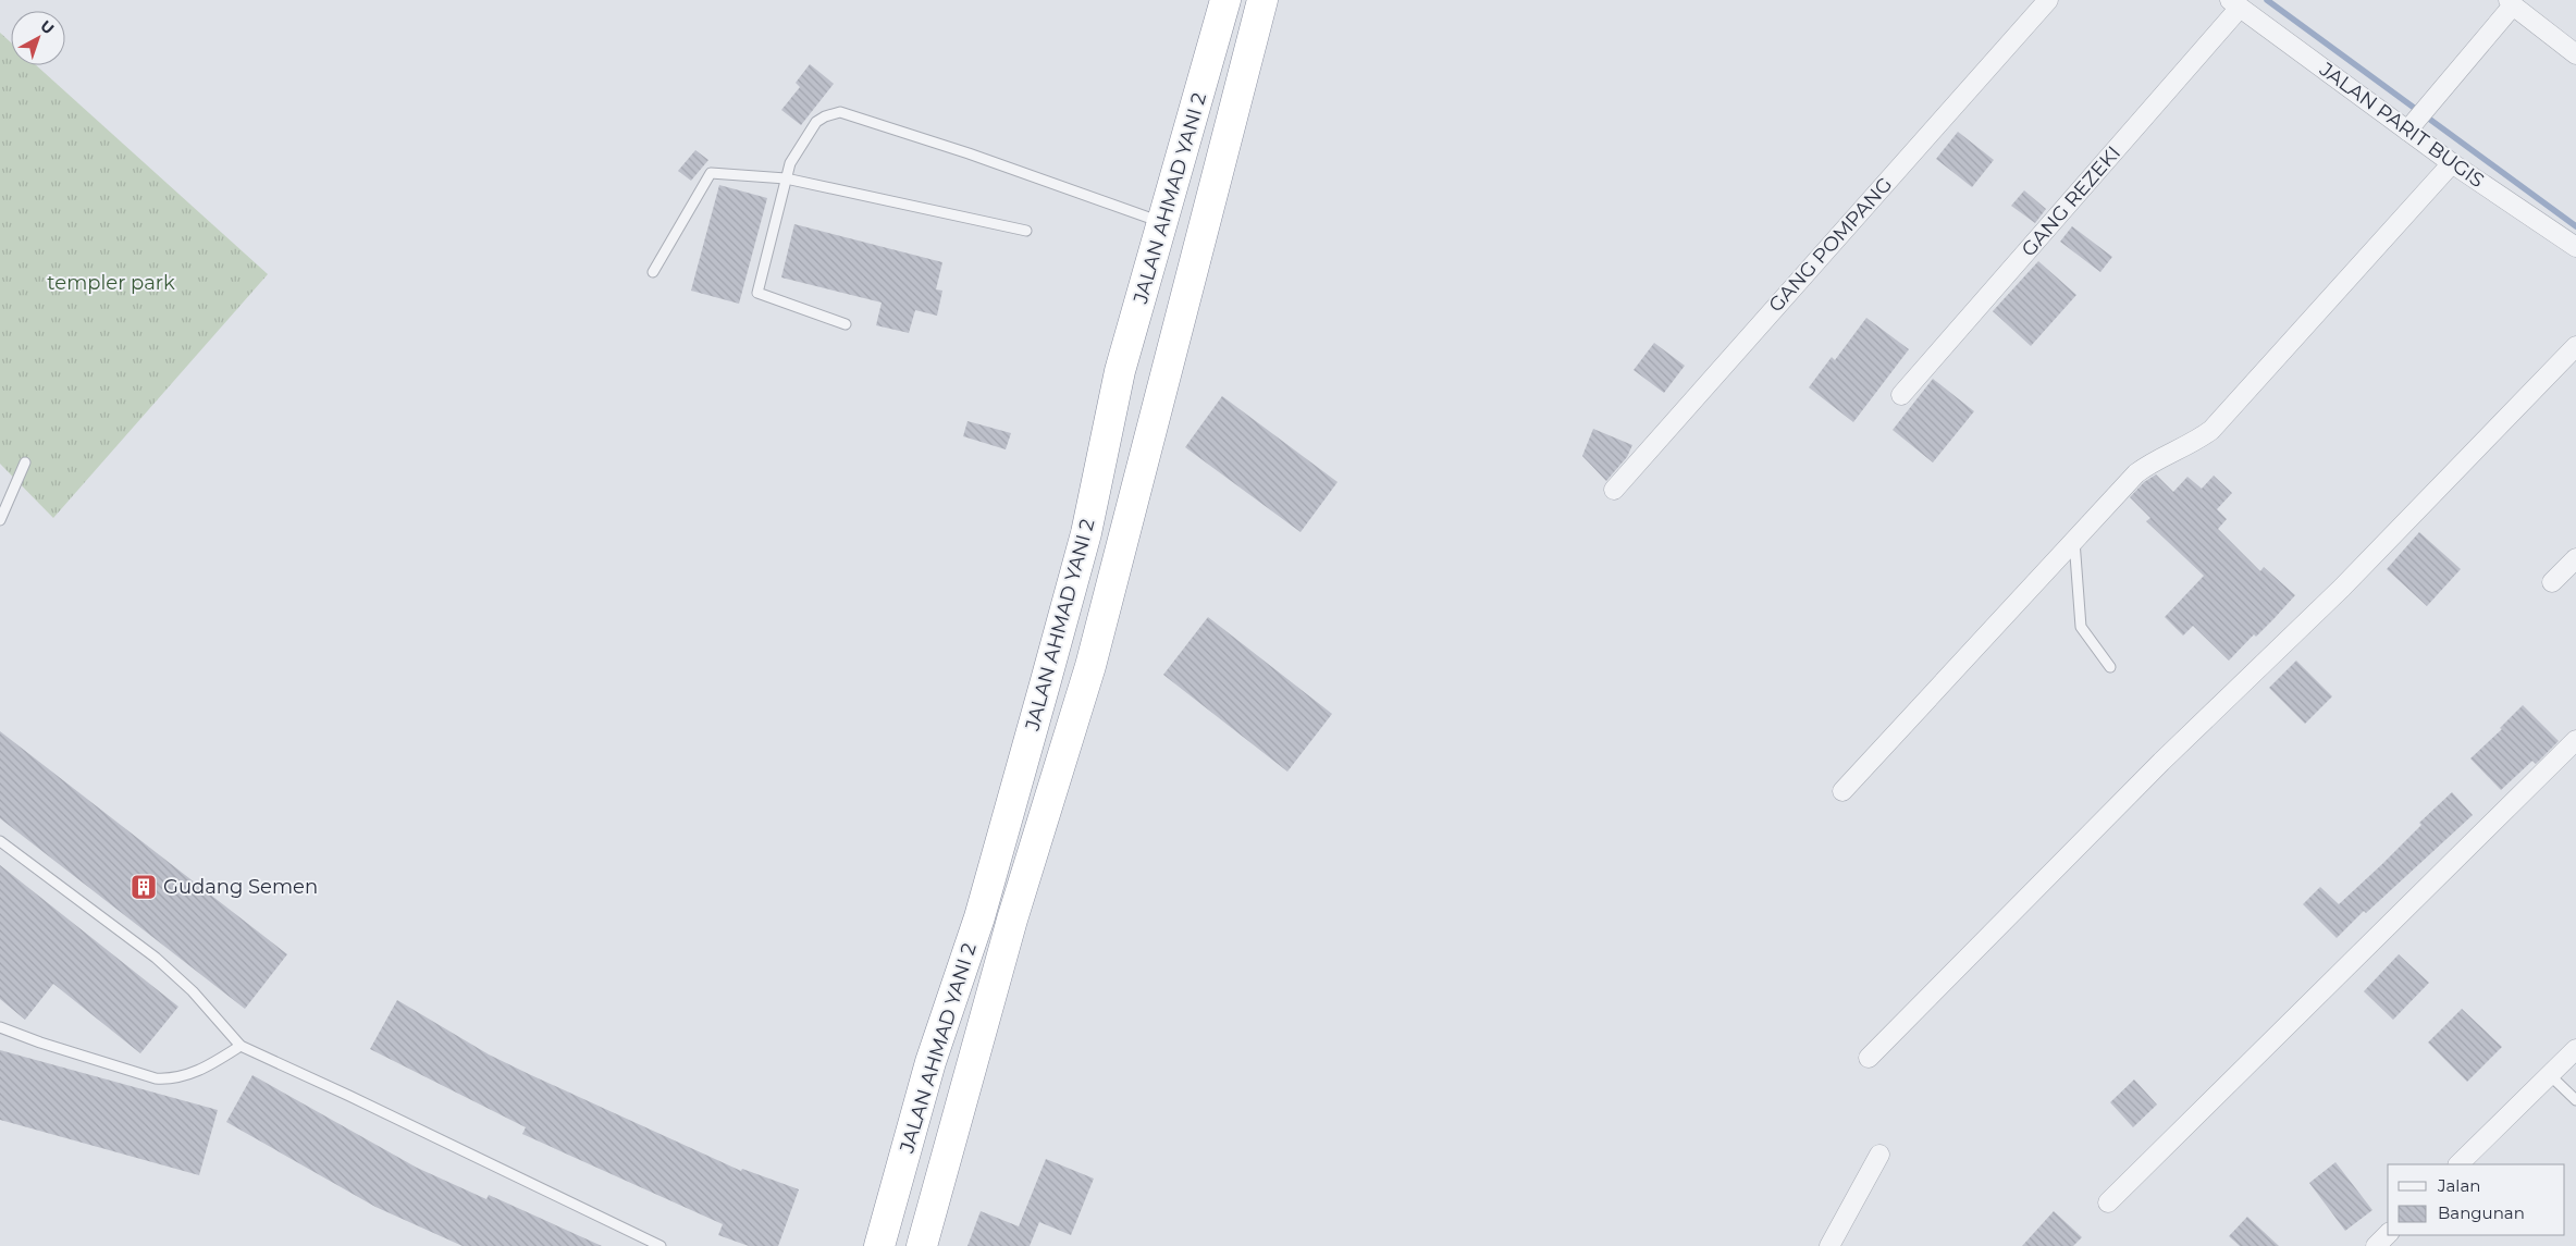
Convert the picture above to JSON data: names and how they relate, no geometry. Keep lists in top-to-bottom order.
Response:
{
  "streets": {
    "highway": ["JALAN AHMAD YANI 2"],
    "street": ["JALAN PARIT BUGIS", "GANG REZEKI", "GANG POMPANG"]
  },
  "crossings": [
    ["JALAN PARIT BUGIS", "GANG REZEKI"]
  ],
  "parks": ["templer park"],
  "places": {
    "building": ["Gudang Semen"]
  },
  "legend": ["Jalan", "Bangunan"],
  "north": "top right"
}
